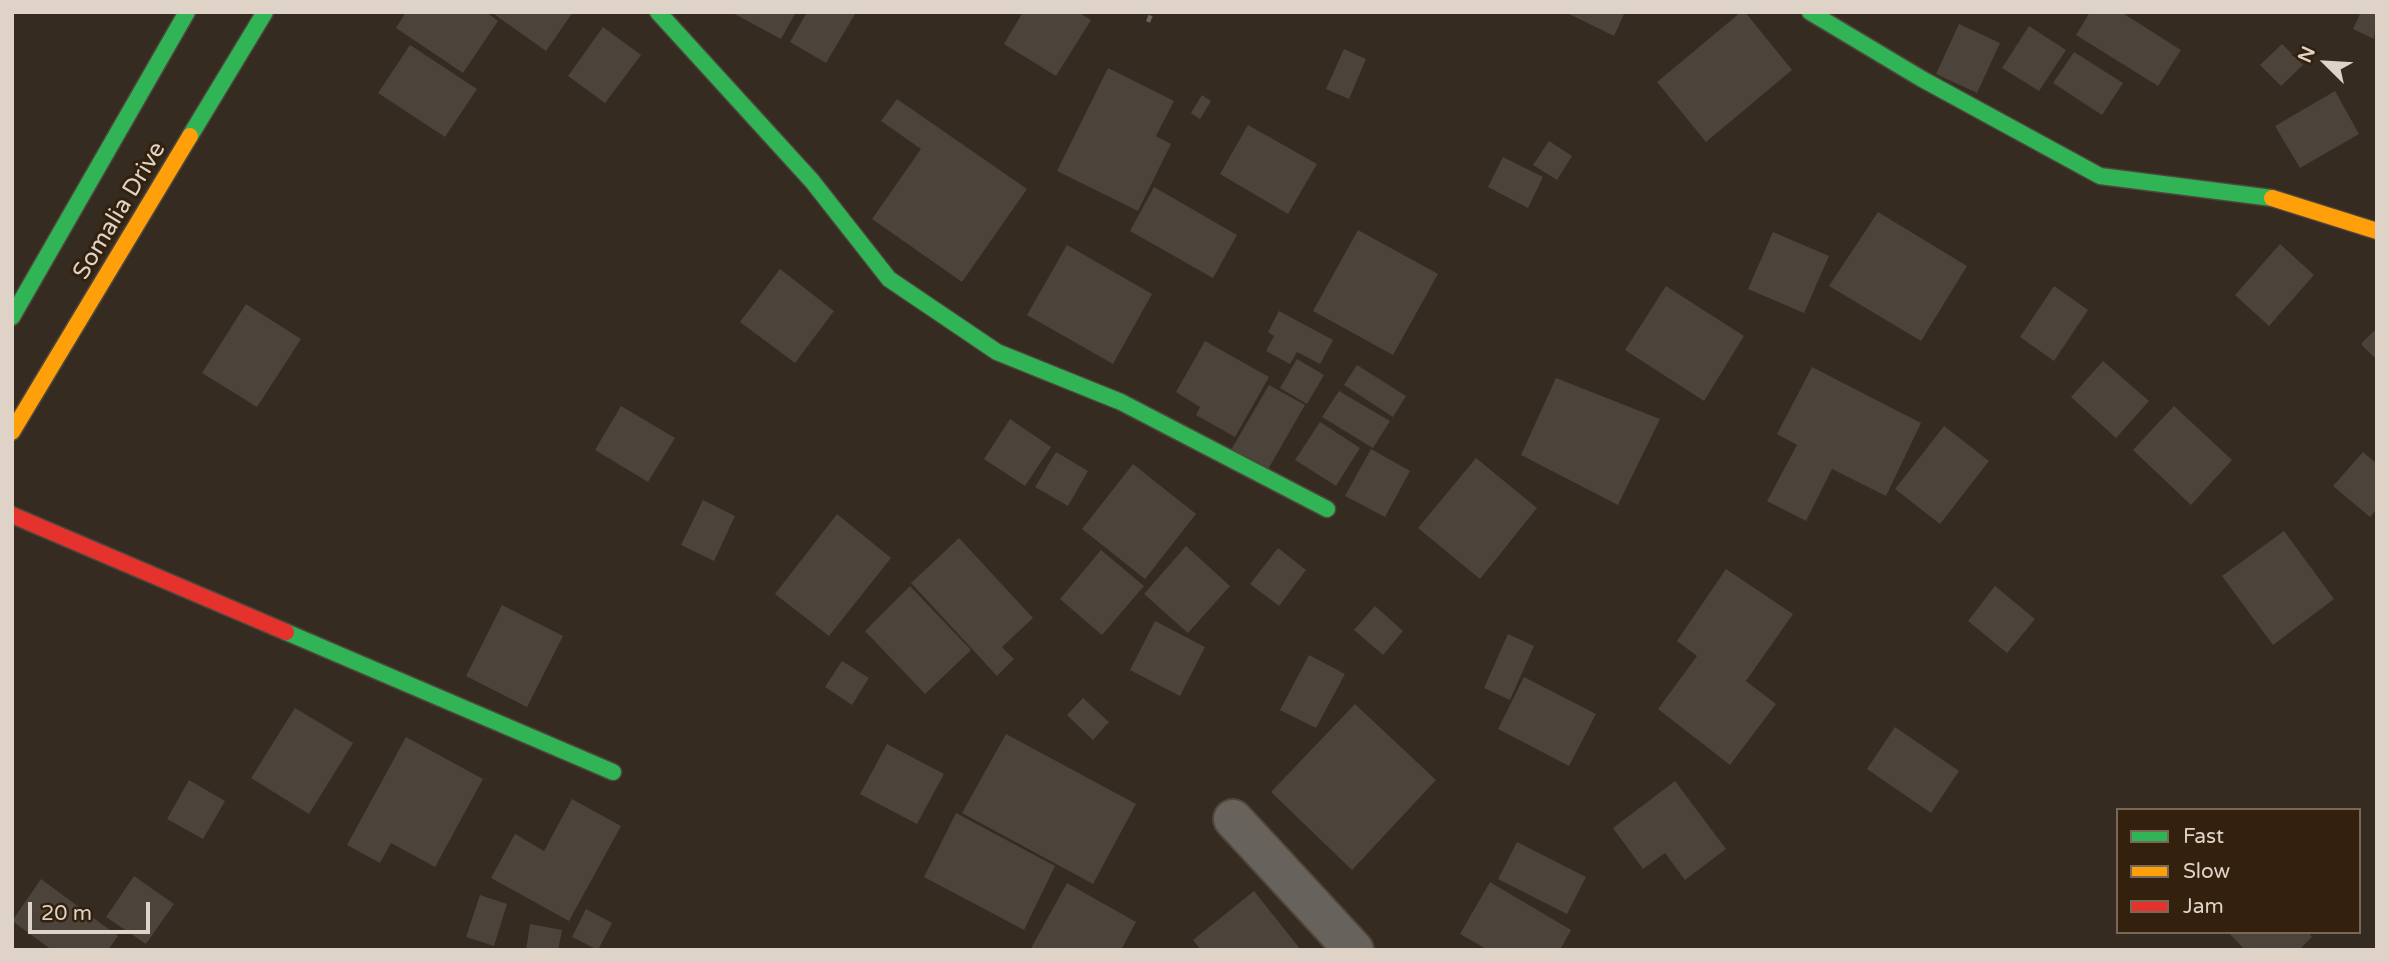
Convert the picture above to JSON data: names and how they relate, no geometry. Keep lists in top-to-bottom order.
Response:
{
  "streets": {
    "street": ["Somalia Drive"]
  },
  "legend": ["Fast", "Slow", "Jam"],
  "scale_bar": "20 m",
  "north": "top left"
}
